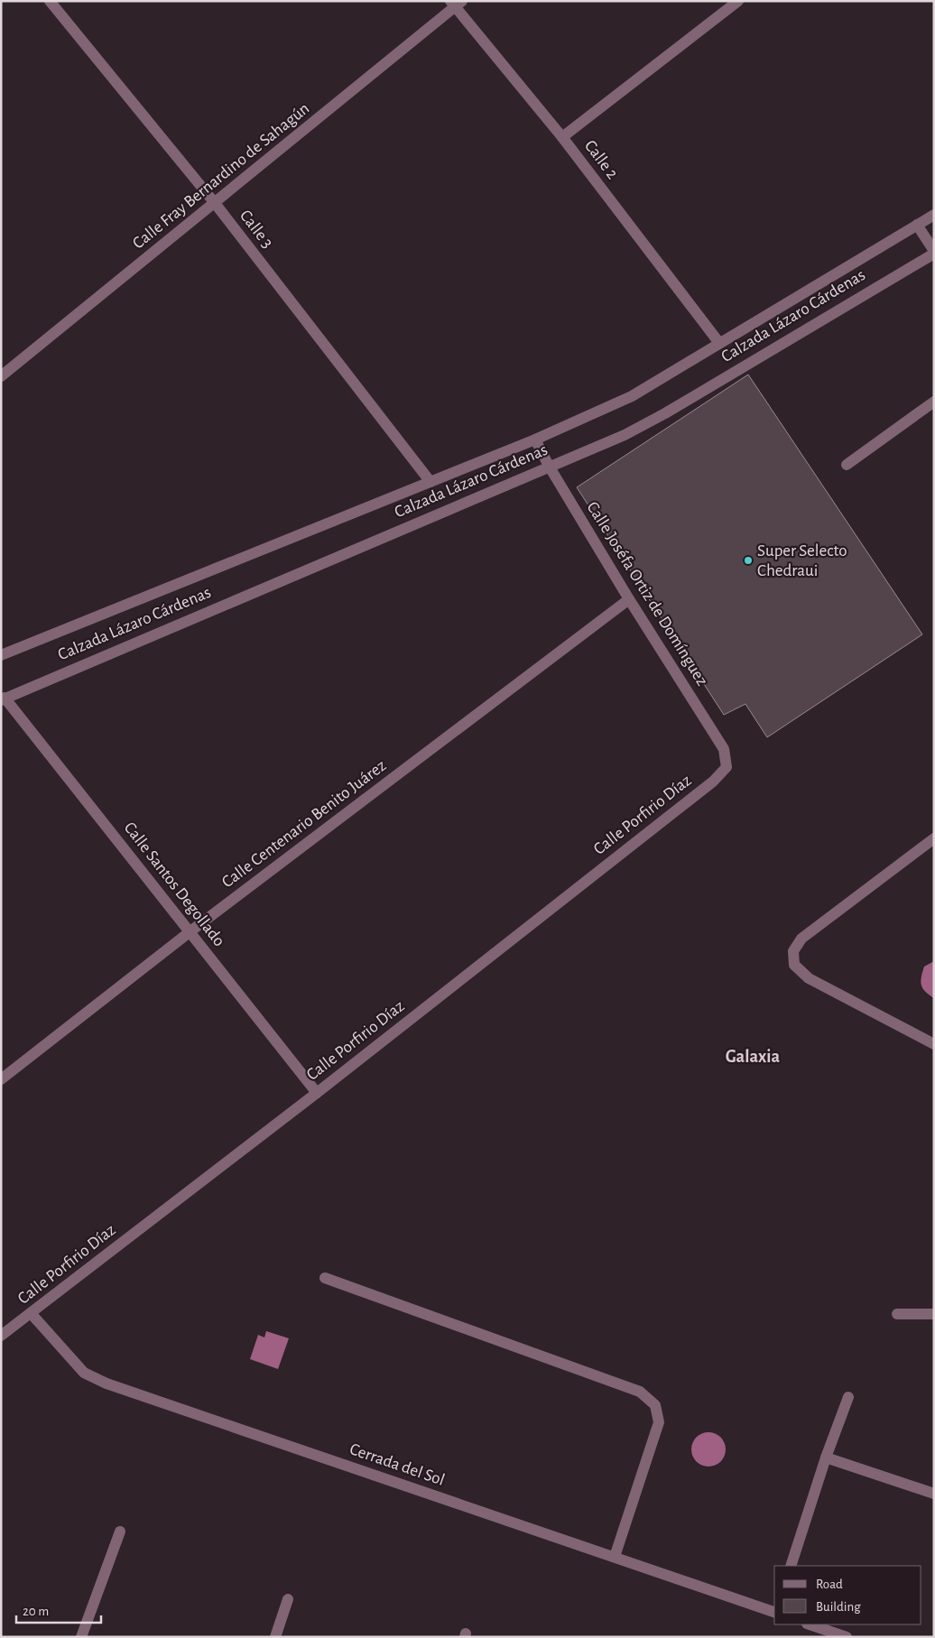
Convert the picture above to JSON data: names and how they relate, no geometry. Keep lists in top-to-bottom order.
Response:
{
  "streets": {
    "street": [
      "Calle 2",
      "Calle Fray Bernardino de Sahagún",
      "Calle 3",
      "Calzada Lázaro Cárdenas",
      "Calle Joséfa Ortiz de Domínguez",
      "Calle Porfirio Díaz",
      "Calle Centenario Benito Juárez",
      "Calle Santos Degollado",
      "Cerrada del Sol"
    ]
  },
  "crossings": [
    ["Calle 2", "Calle Fray Bernardino de Sahagún"],
    ["Calle 2", "Calzada Lázaro Cárdenas"],
    ["Calle Fray Bernardino de Sahagún", "Calle 3"],
    ["Calle 3", "Calzada Lázaro Cárdenas"],
    ["Calzada Lázaro Cárdenas", "Calle Joséfa Ortiz de Domínguez"],
    ["Calzada Lázaro Cárdenas", "Calle Santos Degollado"],
    ["Calle Joséfa Ortiz de Domínguez", "Calle Porfirio Díaz"],
    ["Calle Joséfa Ortiz de Domínguez", "Calle Centenario Benito Juárez"],
    ["Calle Porfirio Díaz", "Calle Santos Degollado"],
    ["Calle Porfirio Díaz", "Cerrada del Sol"],
    ["Calle Centenario Benito Juárez", "Calle Santos Degollado"]
  ],
  "districts": ["Galaxia"],
  "places": ["Super Selecto Chedraui"],
  "legend": ["Road", "Building"],
  "scale_bar": "20 m"
}
